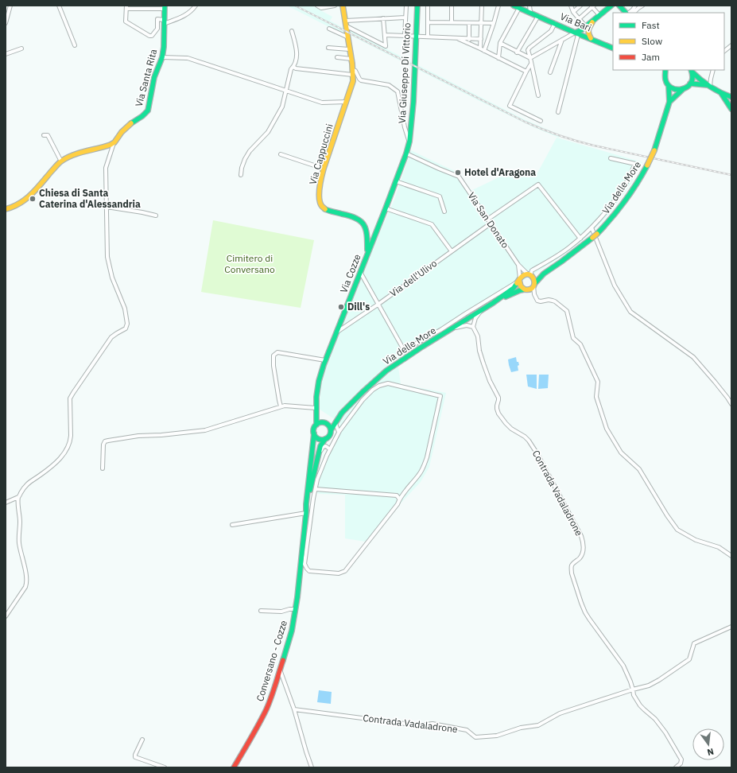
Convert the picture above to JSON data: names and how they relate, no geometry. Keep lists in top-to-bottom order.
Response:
{
  "streets": {
    "main road": [
      "Via Bari",
      "Via Giuseppe Di Vittorio",
      "Via Santa Rita",
      "Via Cappuccini",
      "Via delle More",
      "Via Cozze",
      "Conversano - Cozze"
    ],
    "street": ["Via San Donato", "Via dell'Ulivo", "Contrada Vadaladrone"]
  },
  "crossings": [
    ["Via Giuseppe Di Vittorio", "Via Cozze"],
    ["Via Cappuccini", "Via Cozze"],
    ["Via San Donato", "Via Cozze"],
    ["Via San Donato", "Via dell'Ulivo"],
    ["Via Cozze", "Via dell'Ulivo"]
  ],
  "parks": ["Cimitero di Conversano"],
  "places": ["Hotel d'Aragona", "Chiesa di Santa Caterina d'Alessandria", "Dill's"],
  "legend": ["Fast", "Slow", "Jam"],
  "north": "bottom"
}
